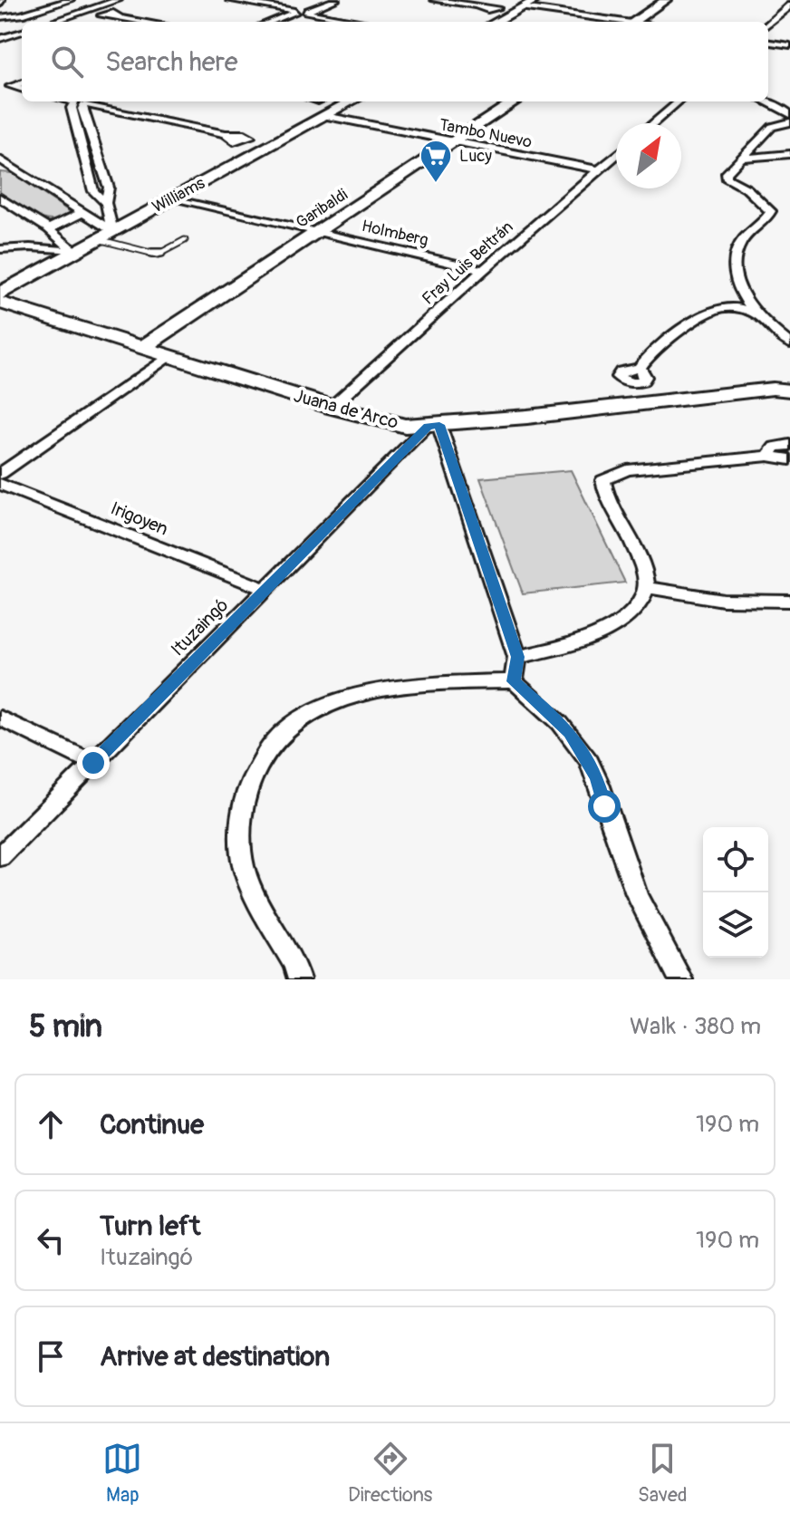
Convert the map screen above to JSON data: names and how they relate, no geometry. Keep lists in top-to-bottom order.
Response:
{
  "streets": {
    "street": [
      "Tambo Nuevo",
      "Williams",
      "Garibaldi",
      "Holmberg",
      "Fray Luis Beltrán",
      "Juana de Arco",
      "Irigoyen",
      "Ituzaingó"
    ]
  },
  "crossings": [
    ["Tambo Nuevo", "Williams"],
    ["Tambo Nuevo", "Garibaldi"],
    ["Tambo Nuevo", "Fray Luis Beltrán"],
    ["Williams", "Holmberg"],
    ["Garibaldi", "Holmberg"],
    ["Garibaldi", "Juana de Arco"],
    ["Holmberg", "Fray Luis Beltrán"],
    ["Fray Luis Beltrán", "Juana de Arco"],
    ["Juana de Arco", "Ituzaingó"],
    ["Irigoyen", "Ituzaingó"]
  ],
  "places": {
    "supermarket": ["Lucy"]
  },
  "north": "top right",
  "page": {
    "search": "Search here",
    "heading": ["5 min", "Walk · 380 m"],
    "list": [
      ["Continue", "190 m"],
      ["Turn left", "Ituzaingó", "190 m"],
      "Arrive at destination"
    ],
    "nav": ["Map", "Directions", "Saved"]
  }
}
